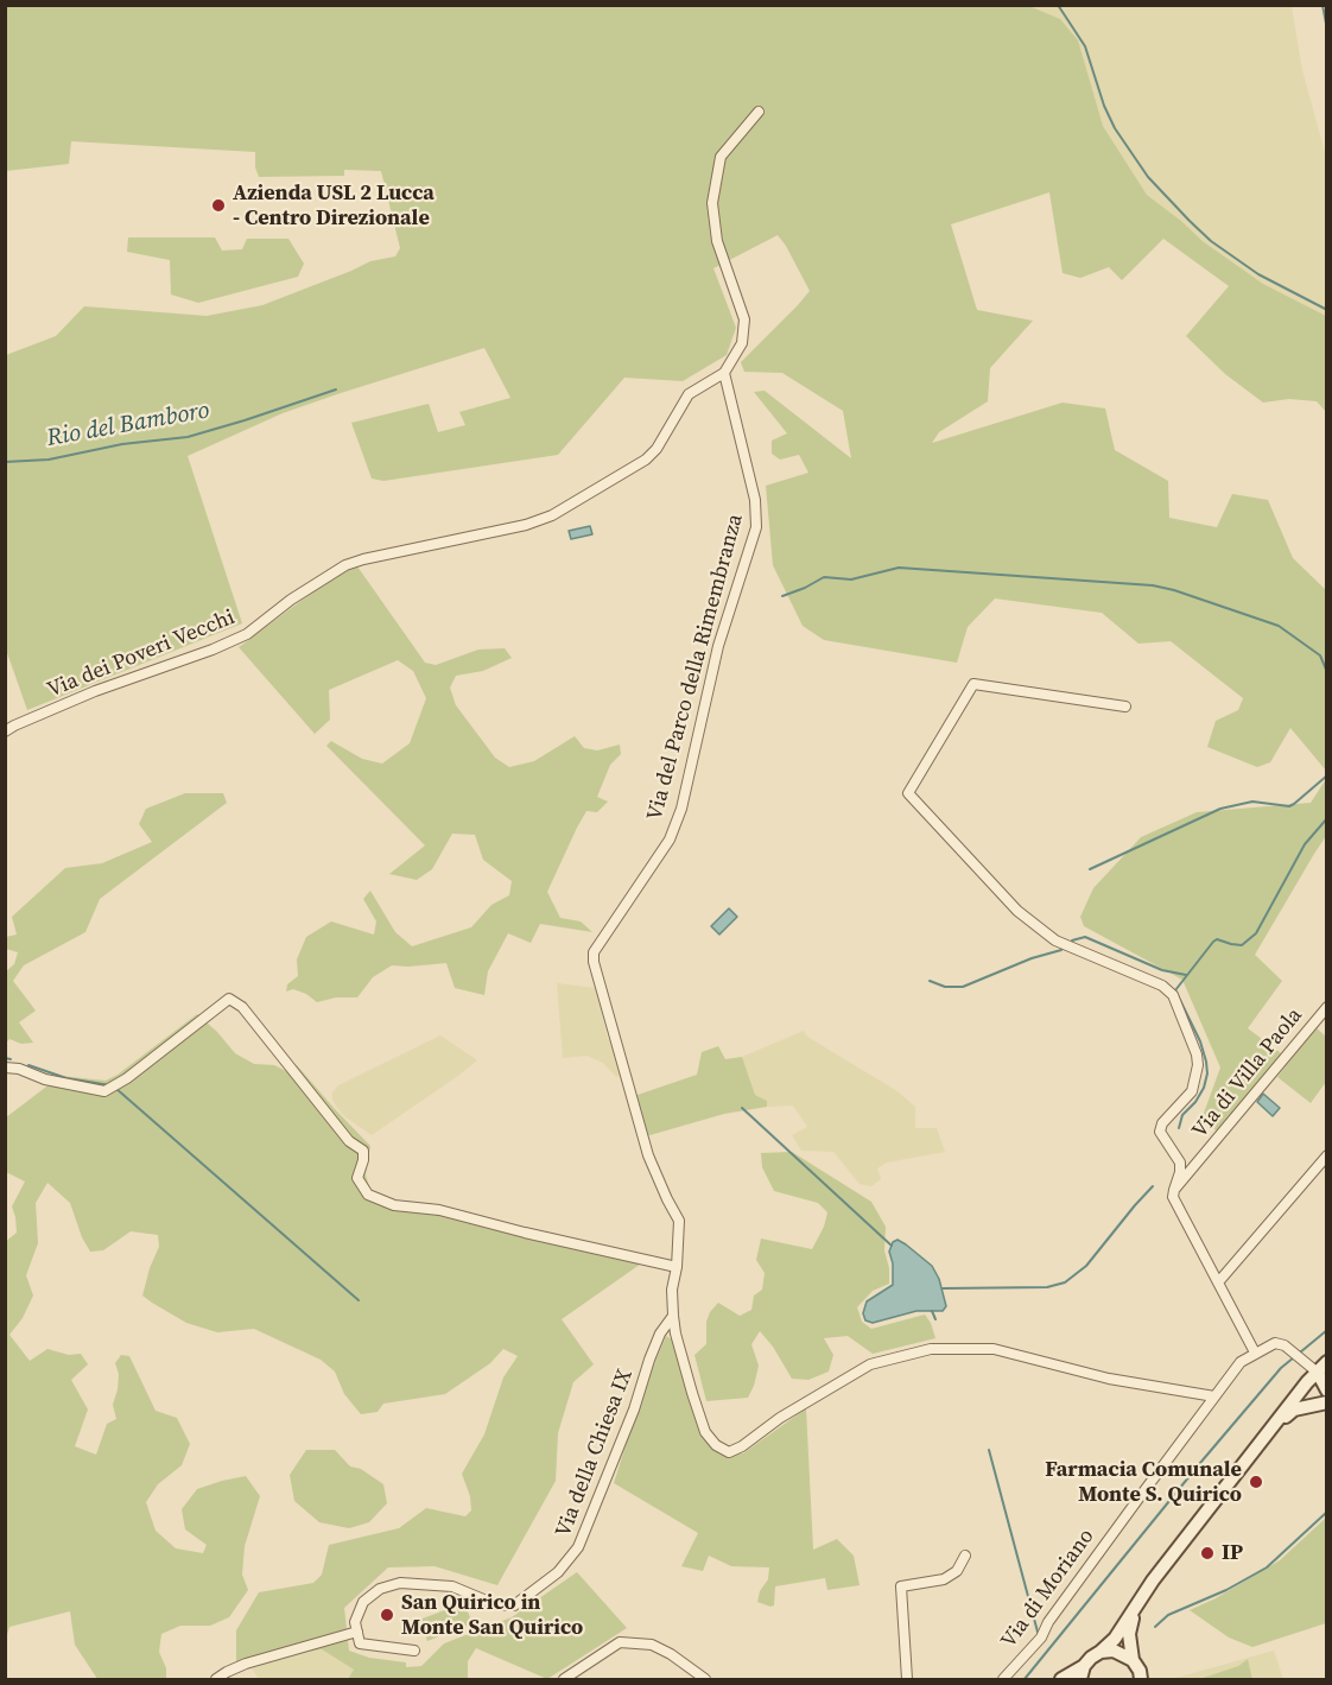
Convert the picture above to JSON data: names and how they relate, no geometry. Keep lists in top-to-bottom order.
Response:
{
  "streets": {
    "street": [
      "Via dei Poveri Vecchi",
      "Via del Parco della Rimembranza",
      "Via di Villa Paola",
      "Via della Chiesa IX",
      "Via di Moriano"
    ]
  },
  "crossings": [
    ["Via dei Poveri Vecchi", "Via del Parco della Rimembranza"],
    ["Via del Parco della Rimembranza", "Via della Chiesa IX"],
    ["Via del Parco della Rimembranza", "Via di Moriano"]
  ],
  "water": ["Rio del Bamboro"],
  "places": [
    "Azienda USL 2 Lucca - Centro Direzionale",
    "Farmacia Comunale Monte S. Quirico",
    "IP",
    "San Quirico in Monte San Quirico"
  ]
}
